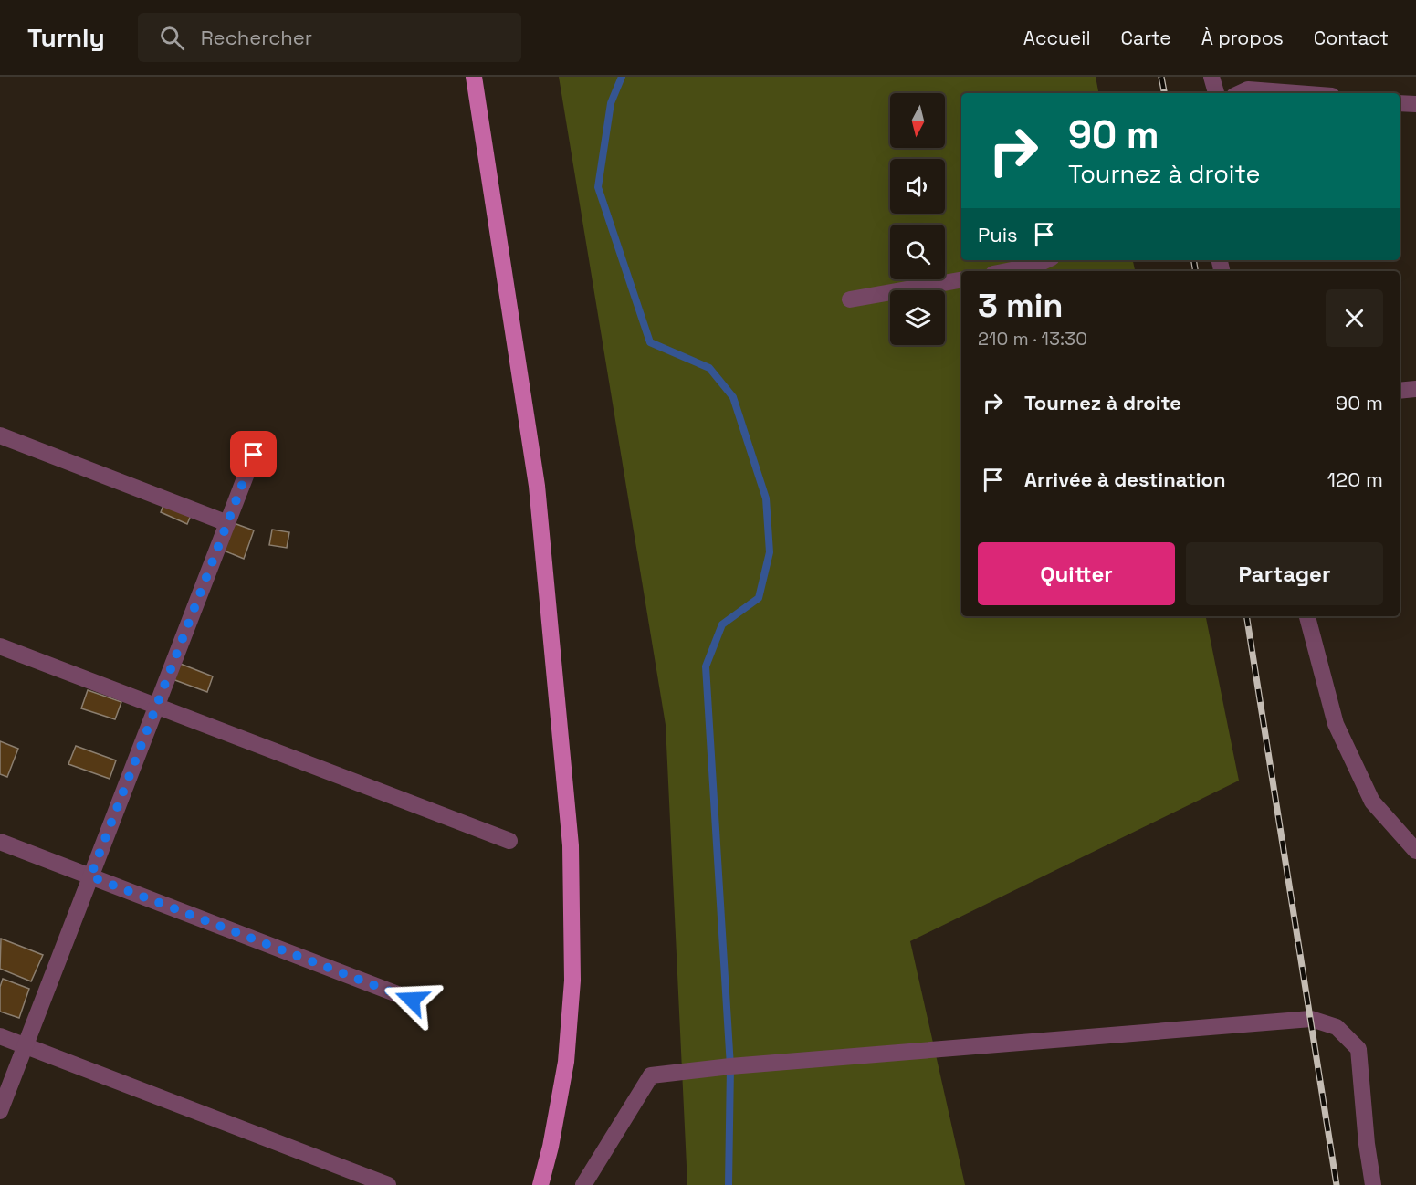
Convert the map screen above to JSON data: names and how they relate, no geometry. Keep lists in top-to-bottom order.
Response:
{
  "north": "bottom",
  "page": {
    "header": "Turnly",
    "search": "Rechercher",
    "nav": [
      "Accueil",
      "Carte",
      "À propos",
      "Contact"
    ],
    "turn": ["90 m", "Tournez à droite"],
    "then": "Puis",
    "heading": ["3 min", "210 m · 13:30"],
    "list": [
      {
        "name": "Tournez à droite",
        "value": "90 m"
      },
      {
        "name": "Arrivée à destination",
        "value": "120 m"
      }
    ],
    "buttons": ["Quitter", "Partager"]
  }
}
